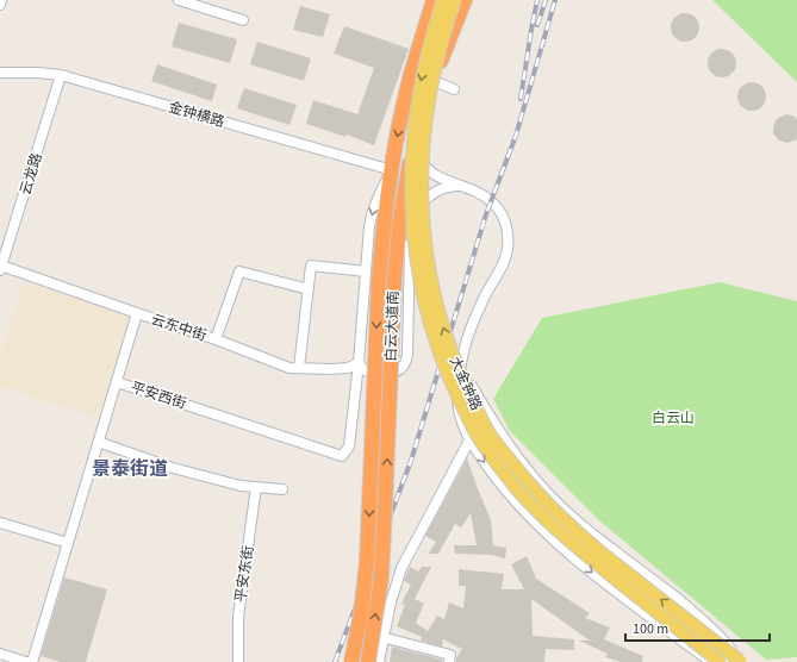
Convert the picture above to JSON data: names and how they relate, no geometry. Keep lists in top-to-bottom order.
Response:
{
  "streets": {
    "highway": ["白云大道南"],
    "main road": ["大金钟路"],
    "street": [
      "金钟横路",
      "云龙路",
      "云东中街",
      "平安西街",
      "平安东街"
    ]
  },
  "crossings": [
    ["金钟横路", "云龙路"],
    ["金钟横路", "白云大道南"],
    ["云龙路", "云东中街"],
    ["云东中街", "平安西街"]
  ],
  "districts": ["景泰街道"],
  "parks": ["白云山"],
  "scale_bar": "100 m"
}
